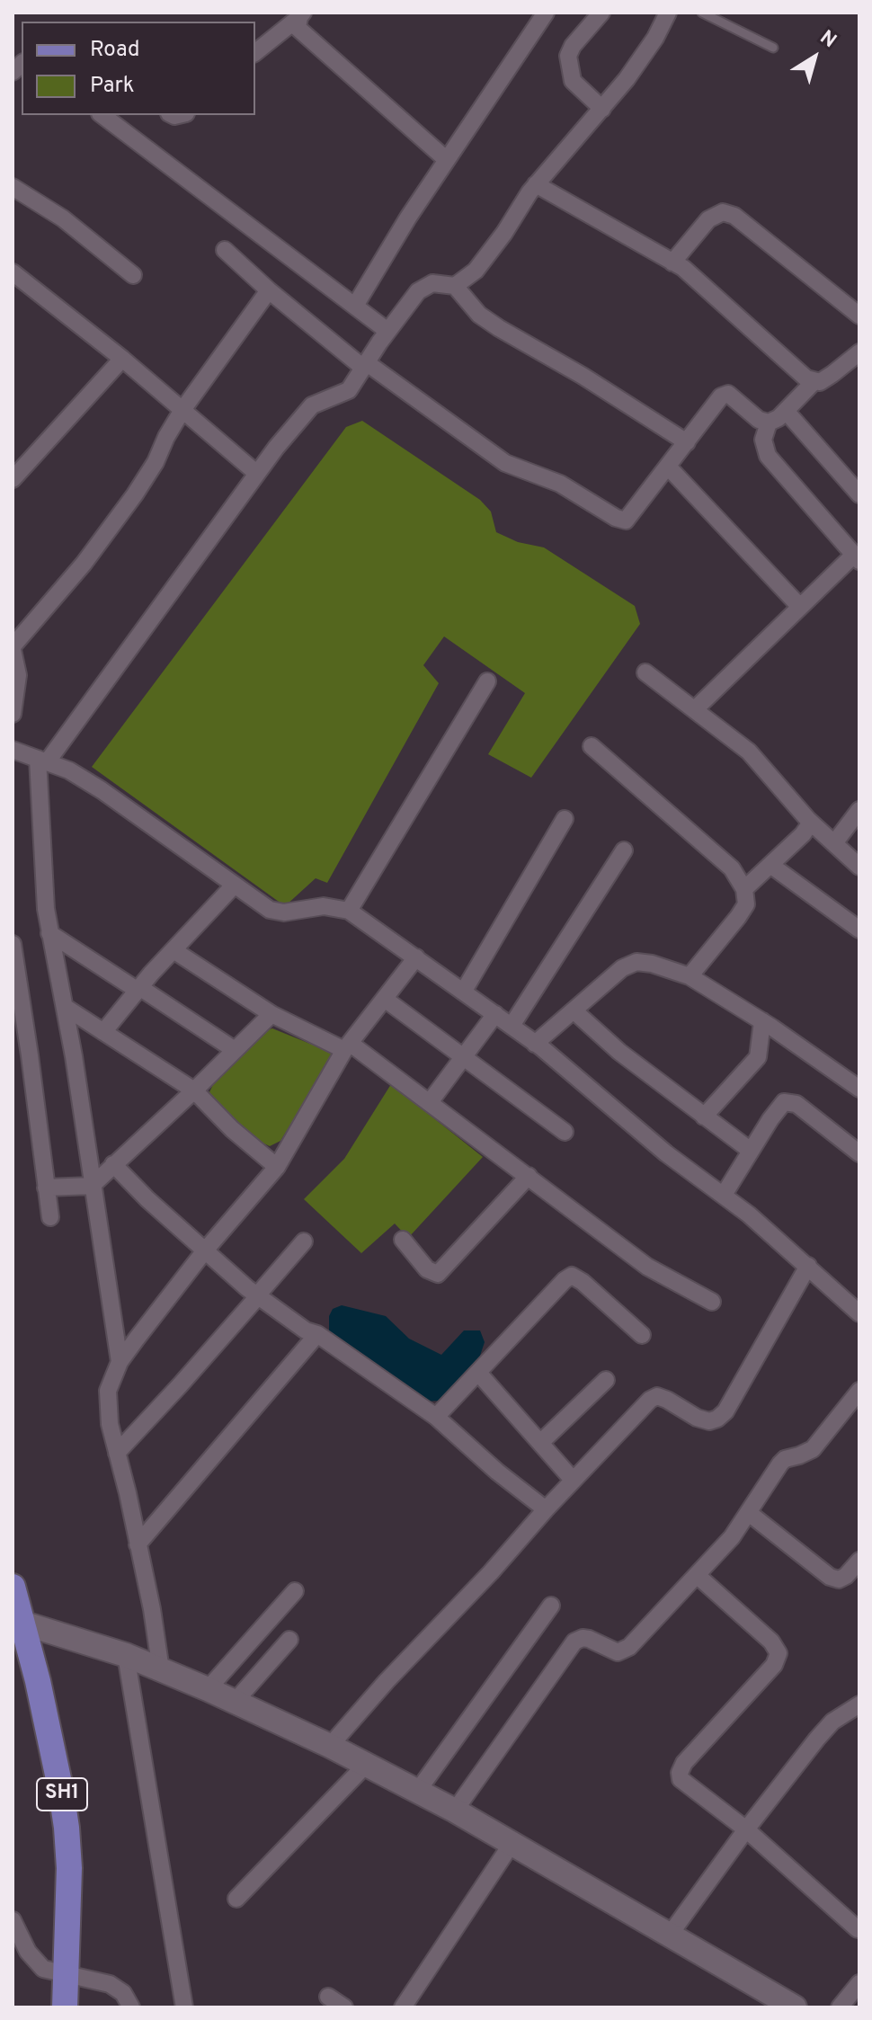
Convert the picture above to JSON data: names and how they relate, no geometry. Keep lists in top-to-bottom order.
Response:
{
  "streets": {
    "main road": ["SH1"]
  },
  "legend": ["Road", "Park"],
  "north": "top right"
}
